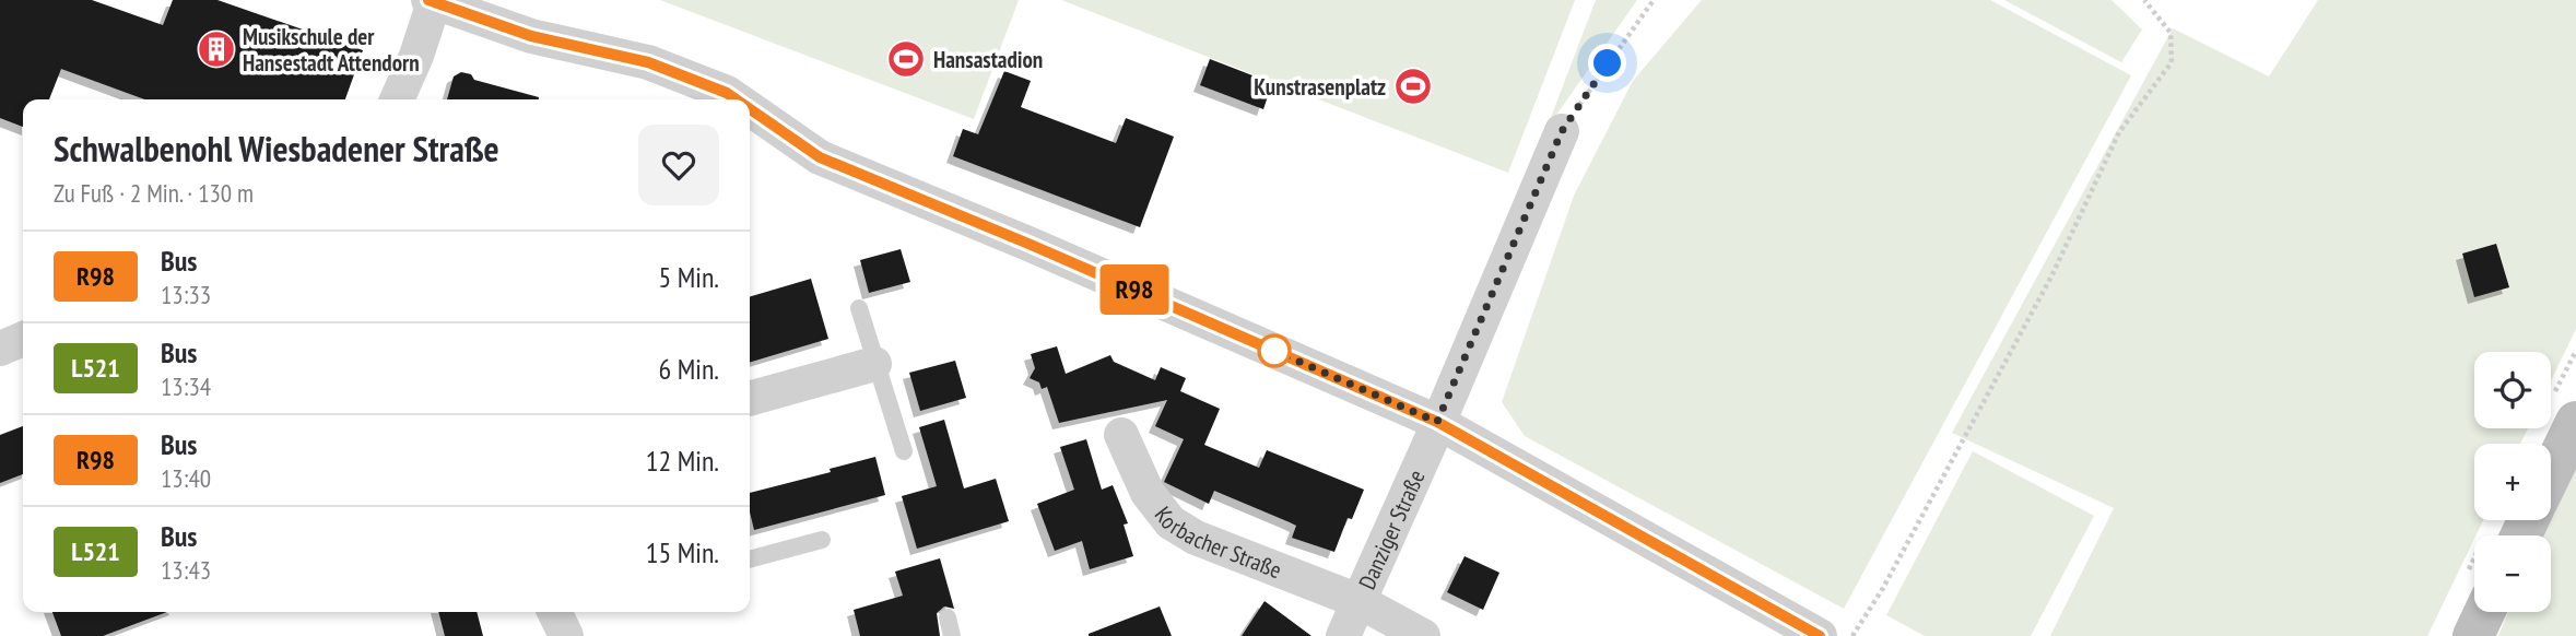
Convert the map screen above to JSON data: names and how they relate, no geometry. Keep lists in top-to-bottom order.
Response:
{
  "streets": {
    "street": ["Danziger Straße", "Korbacher Straße"]
  },
  "crossings": [
    ["Danziger Straße", "Korbacher Straße"]
  ],
  "places": {
    "building": ["Musikschule der Hansestadt Attendorn"],
    "sports": ["Hansastadion", "Kunstrasenplatz"]
  },
  "lines": ["bus line R98"],
  "page": {
    "on_map": "R98",
    "heading": ["Schwalbenohl Wiesbadener Straße", "Zu Fuß · 2 Min. · 130 m"],
    "list": [
      {
        "mark": "R98",
        "name": "Bus",
        "note": "13:33",
        "value": "5 Min."
      },
      {
        "mark": "L521",
        "name": "Bus",
        "note": "13:34",
        "value": "6 Min."
      },
      {
        "mark": "R98",
        "name": "Bus",
        "note": "13:40",
        "value": "12 Min."
      },
      {
        "mark": "L521",
        "name": "Bus",
        "note": "13:43",
        "value": "15 Min."
      }
    ],
    "map_buttons": ["+", "−"]
  }
}
